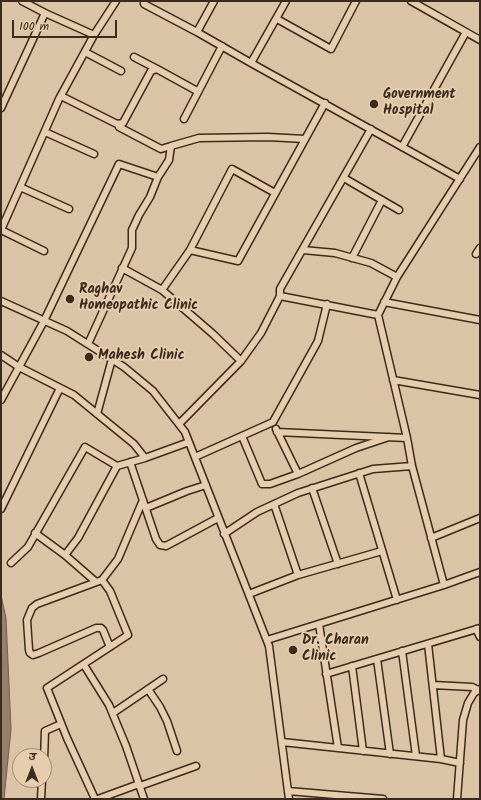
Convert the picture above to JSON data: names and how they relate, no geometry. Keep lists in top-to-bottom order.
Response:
{
  "places": [
    "Government Hospital",
    "Raghav Homeopathic Clinic",
    "Mahesh Clinic",
    "Dr. Charan Clinic"
  ],
  "scale_bar": "100 m",
  "north": "top"
}
